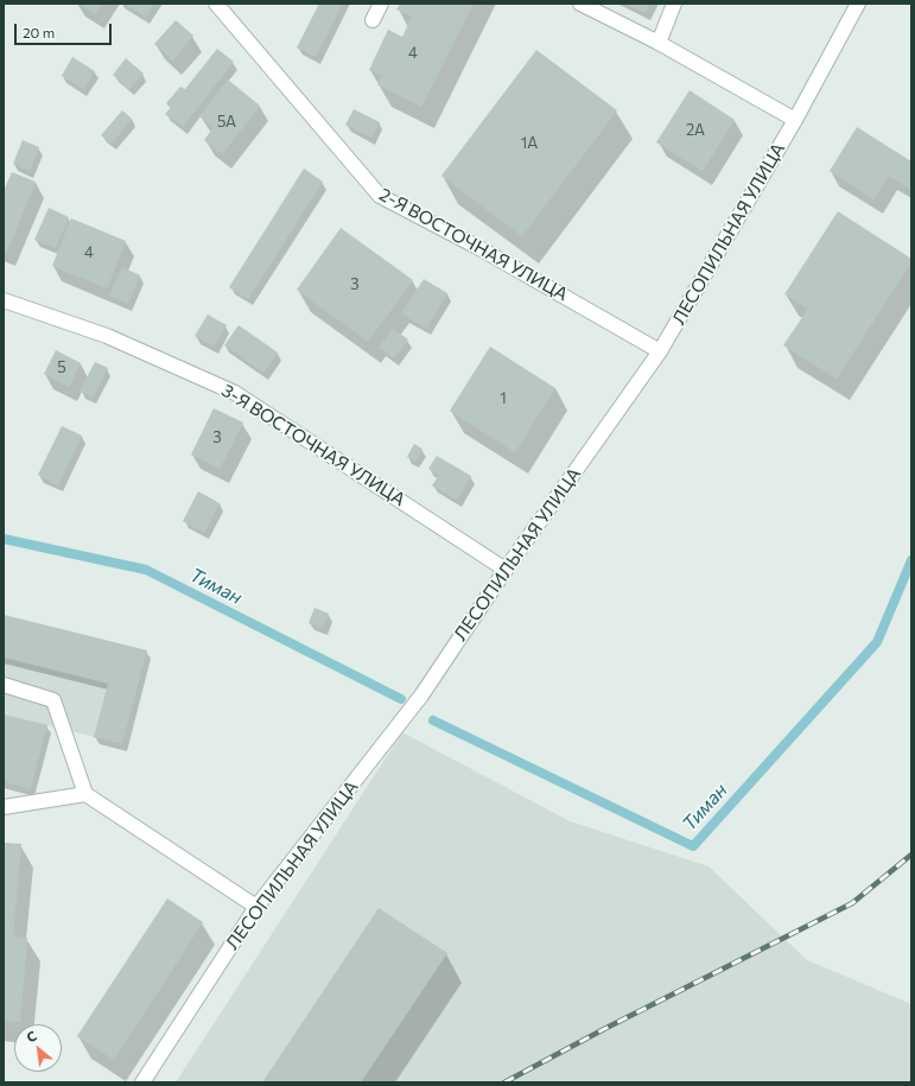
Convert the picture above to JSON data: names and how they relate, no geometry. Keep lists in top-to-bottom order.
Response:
{
  "streets": {
    "street": ["ЛЕСОПИЛЬНАЯ УЛИЦА", "2-Я ВОСТОЧНАЯ УЛИЦА", "3-Я ВОСТОЧНАЯ УЛИЦА"]
  },
  "crossings": [
    ["ЛЕСОПИЛЬНАЯ УЛИЦА", "2-Я ВОСТОЧНАЯ УЛИЦА"],
    ["ЛЕСОПИЛЬНАЯ УЛИЦА", "3-Я ВОСТОЧНАЯ УЛИЦА"]
  ],
  "water": ["Тиман"],
  "house_numbers": [
    "4",
    "5А",
    "2А",
    "1А",
    "4",
    "3",
    "5",
    "1",
    "3"
  ],
  "scale_bar": "20 m",
  "north": "top left"
}
